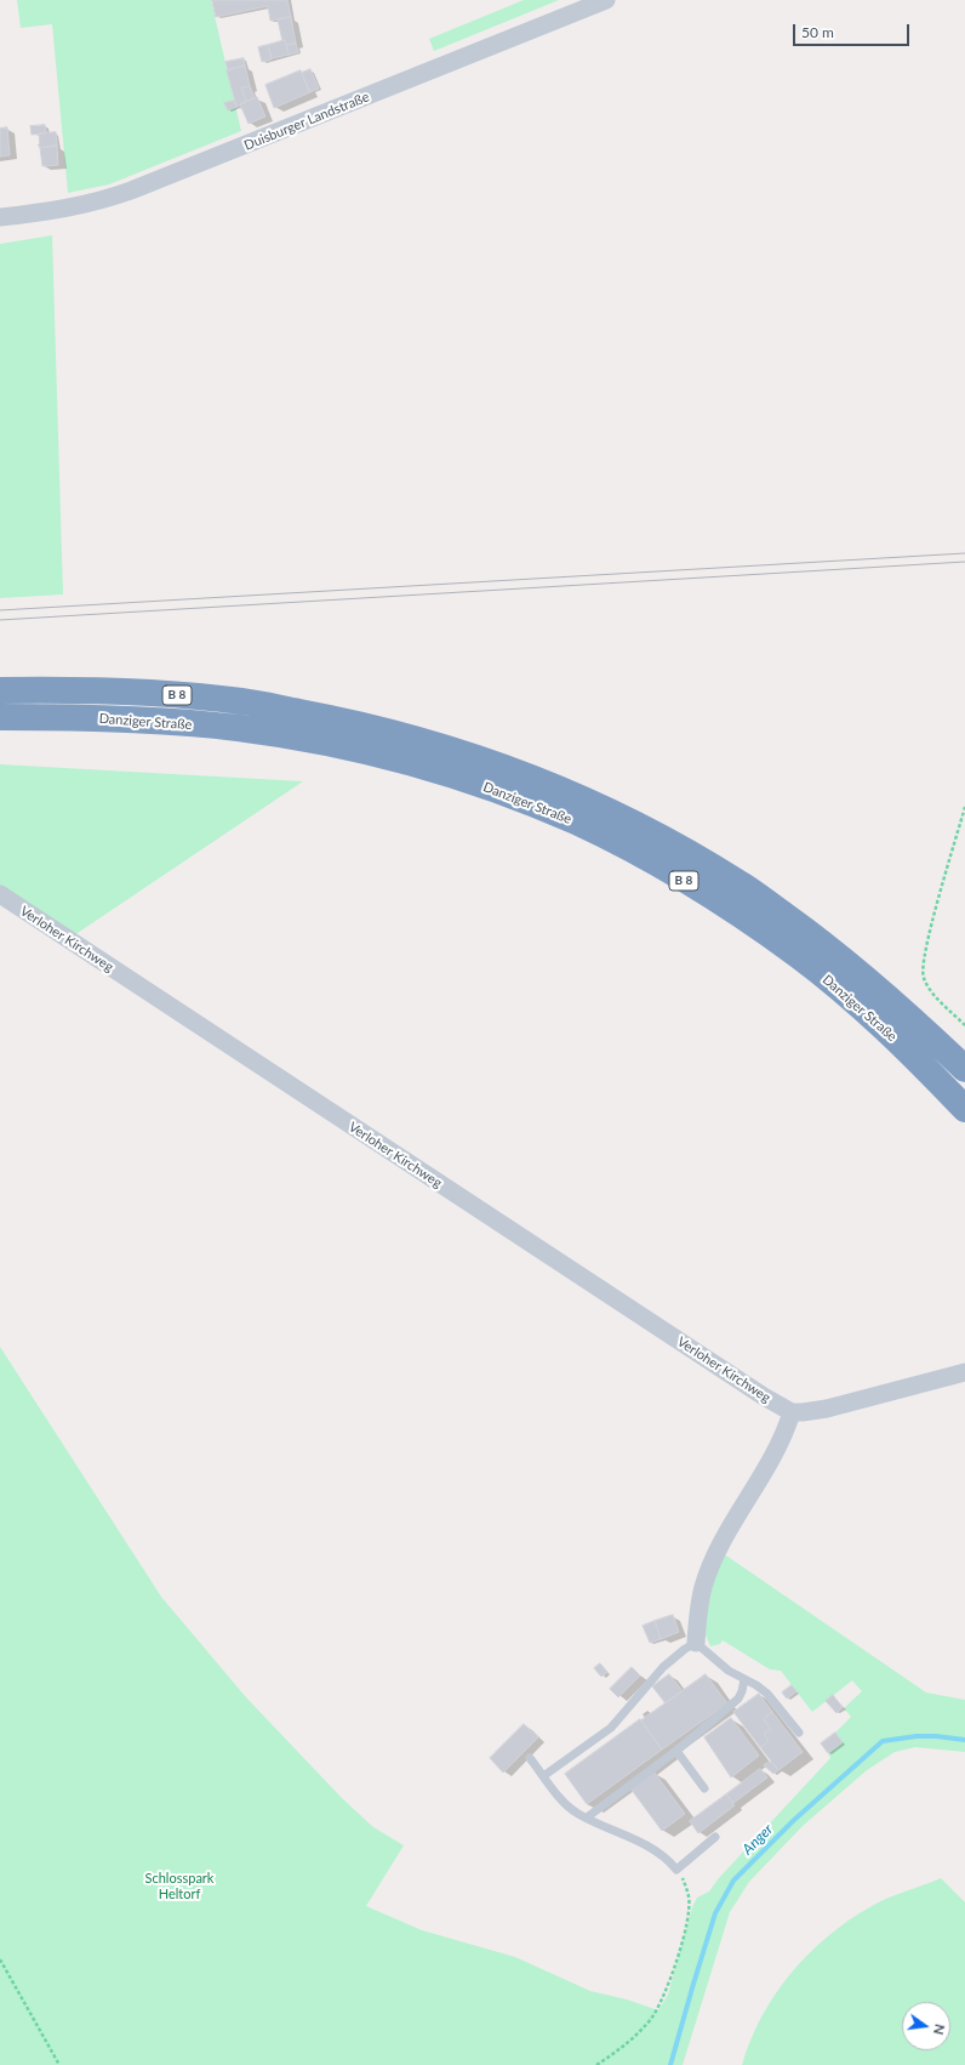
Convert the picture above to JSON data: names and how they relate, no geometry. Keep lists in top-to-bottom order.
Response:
{
  "streets": {
    "highway": ["B 8", "Danziger Straße"],
    "street": ["Duisburger Landstraße", "Verloher Kirchweg"]
  },
  "water": ["Anger"],
  "parks": ["Schlosspark Heltorf"],
  "scale_bar": "50 m",
  "north": "right"
}
